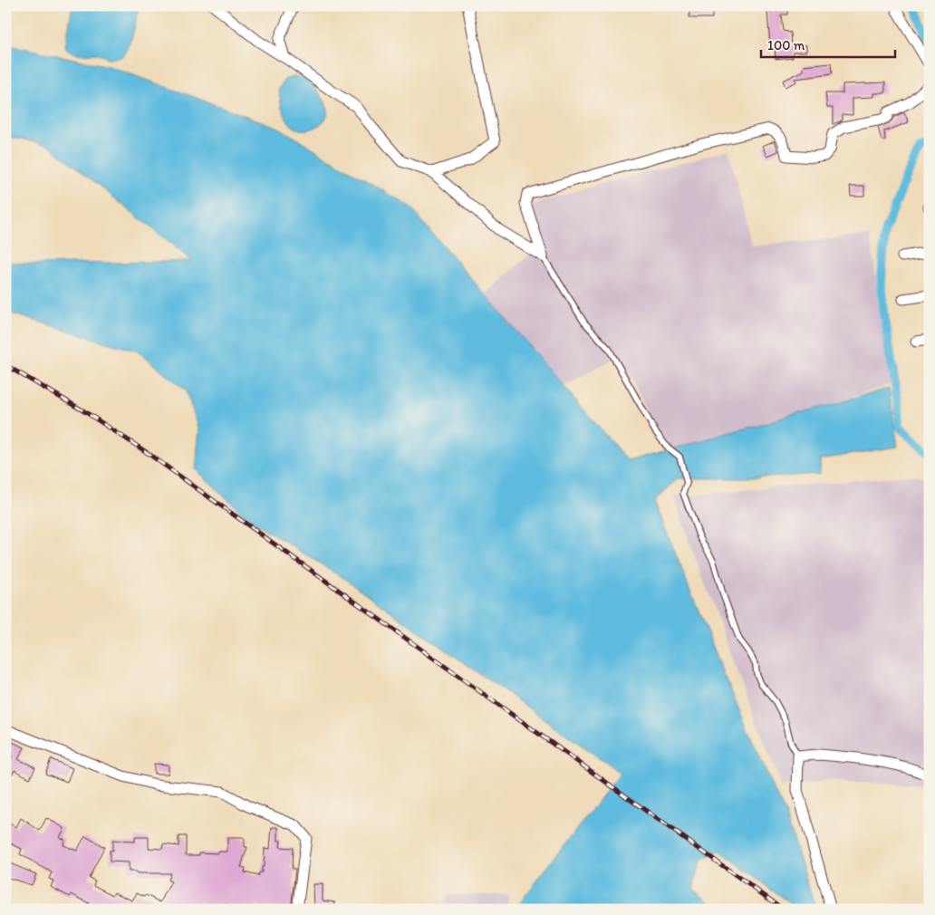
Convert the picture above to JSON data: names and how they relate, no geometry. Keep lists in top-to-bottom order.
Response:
{
  "scale_bar": "100 m"
}
